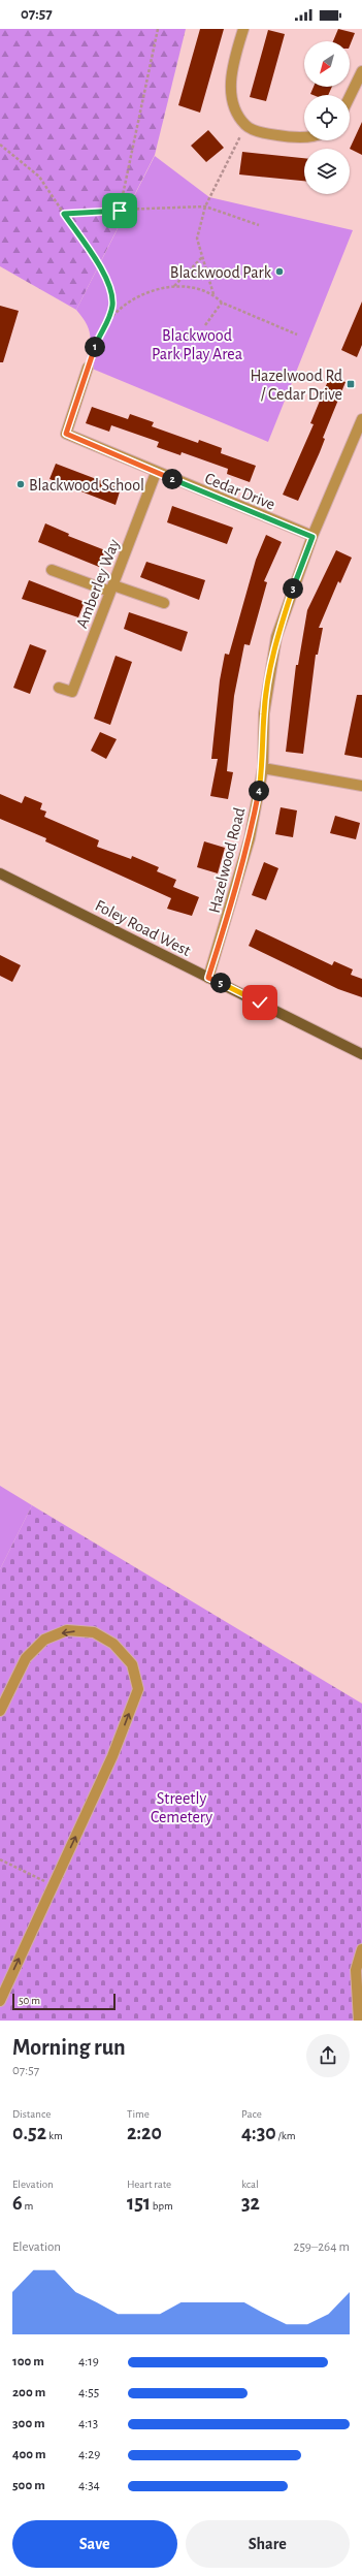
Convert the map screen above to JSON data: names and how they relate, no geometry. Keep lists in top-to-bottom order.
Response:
{
  "streets": {
    "main road": ["Foley Road West"],
    "street": ["Cedar Drive", "Amberley Way", "Hazelwood Road"]
  },
  "crossings": [
    ["Cedar Drive", "Amberley Way"],
    ["Cedar Drive", "Hazelwood Road"],
    ["Hazelwood Road", "Foley Road West"]
  ],
  "parks": ["Blackwood Park Play Area", "Streetly Cemetery"],
  "places": {
    "other": ["Blackwood Park", "Blackwood School"],
    "transit": ["Hazelwood Rd / Cedar Drive"]
  },
  "scale_bar": "50 m",
  "north": "bottom left",
  "page": {
    "status": "07:57",
    "pins": [
      "1",
      "2",
      "3",
      "4",
      "5"
    ],
    "scale": "50 m",
    "heading": ["Morning run", "07:57"],
    "stats": [
      ["Distance", "0.52 km"],
      ["Time", "2:20"],
      ["Pace", "4:30 /km"],
      ["Elevation", "6 m"],
      ["Heart rate", "151 bpm"],
      ["kcal", "32"]
    ],
    "chart": ["Elevation", "259–264 m"],
    "list": [
      {
        "name": "100 m",
        "note": "4:19"
      },
      {
        "name": "200 m",
        "note": "4:55"
      },
      {
        "name": "300 m",
        "note": "4:13"
      },
      {
        "name": "400 m",
        "note": "4:29"
      },
      {
        "name": "500 m",
        "note": "4:34"
      }
    ],
    "buttons": ["Save", "Share"]
  }
}
